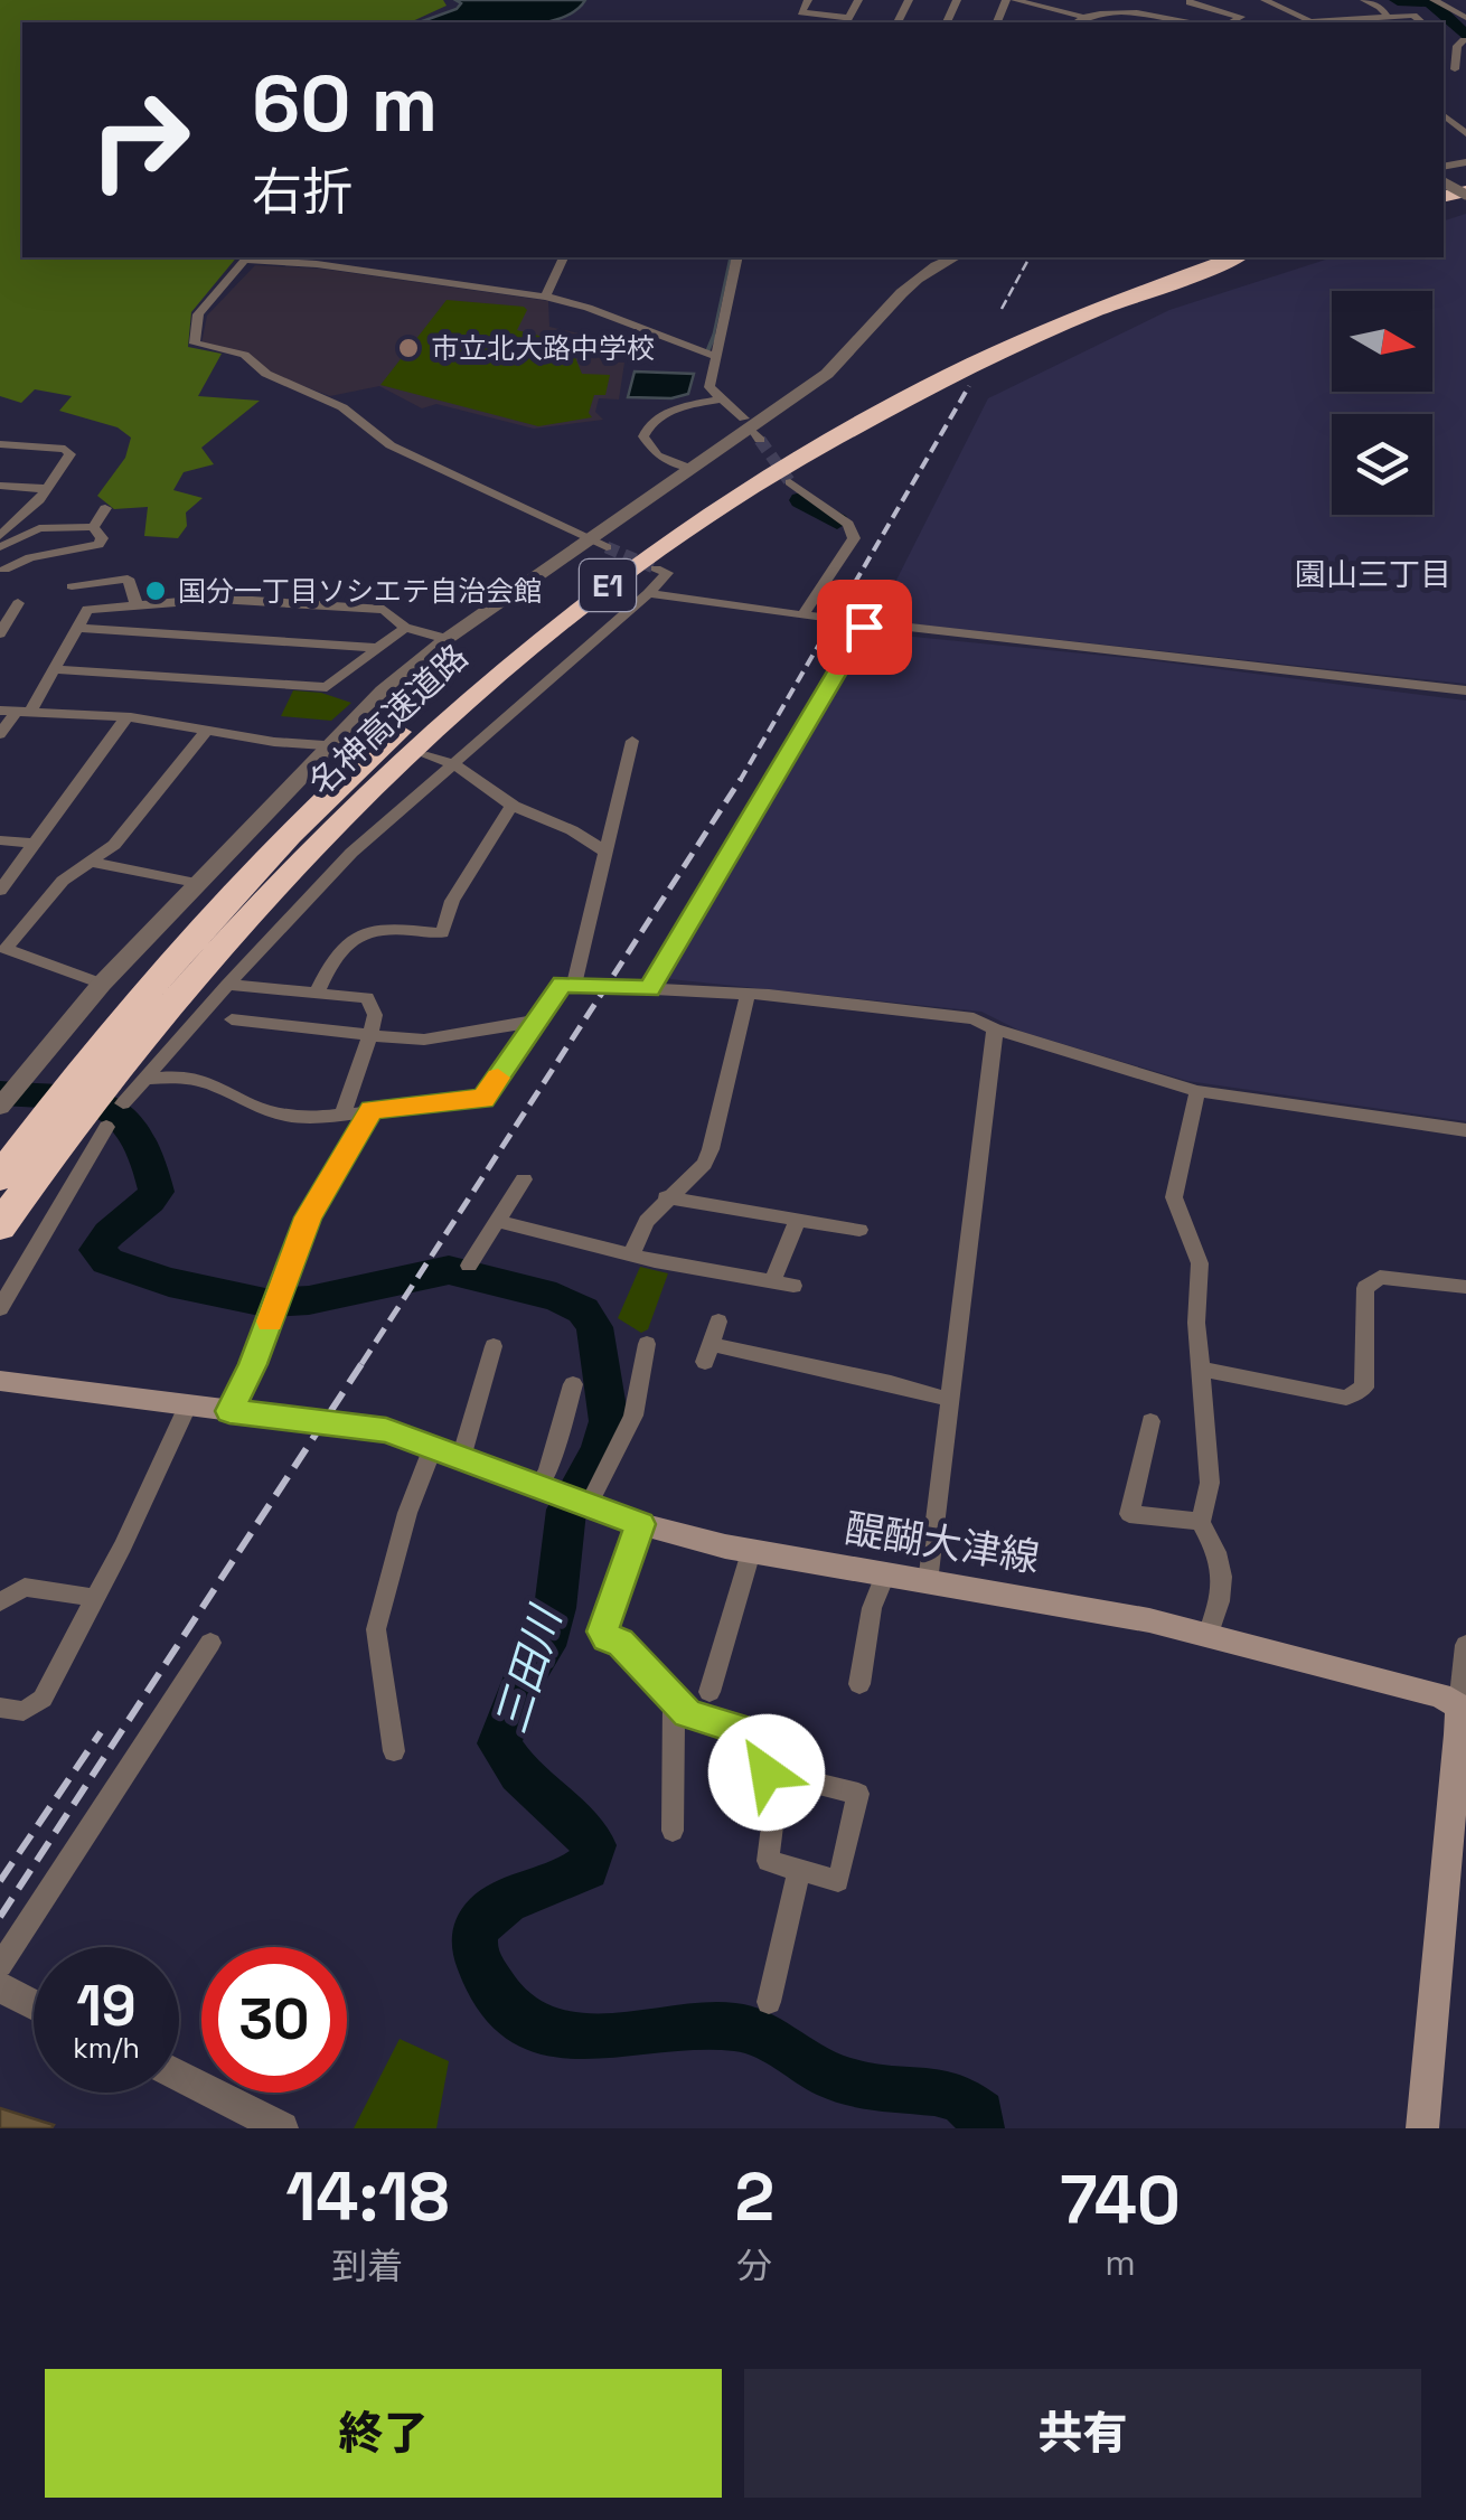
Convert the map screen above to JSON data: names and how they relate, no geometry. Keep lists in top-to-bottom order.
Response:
{
  "streets": {
    "highway": ["E1", "名神高速道路"],
    "main road": ["醍醐大津線"]
  },
  "districts": ["園山三丁目"],
  "water": ["三田川"],
  "places": ["市立北大路中学校", "国分一丁目ソシエテ自治会館"],
  "north": "right",
  "page": {
    "turn": ["60 m", "右折"],
    "speed": "19 km/h",
    "limit": "30",
    "eta": [
      "14:18",
      "到着",
      "2",
      "分",
      "740",
      "m"
    ],
    "buttons": ["終了", "共有"]
  }
}
